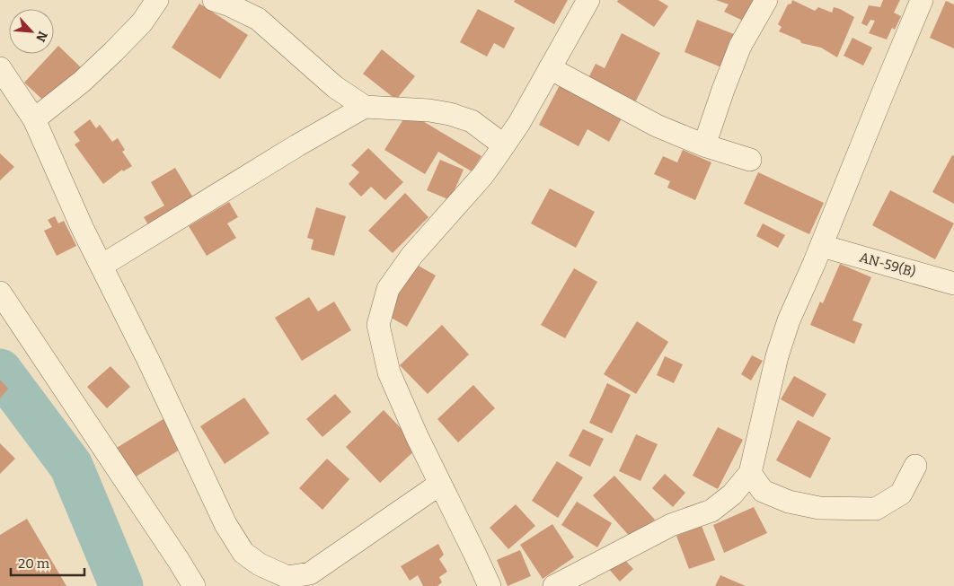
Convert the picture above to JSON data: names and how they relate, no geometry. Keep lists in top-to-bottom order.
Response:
{
  "streets": {
    "street": ["AN-59(B)"]
  },
  "scale_bar": "20 m",
  "north": "bottom right"
}
